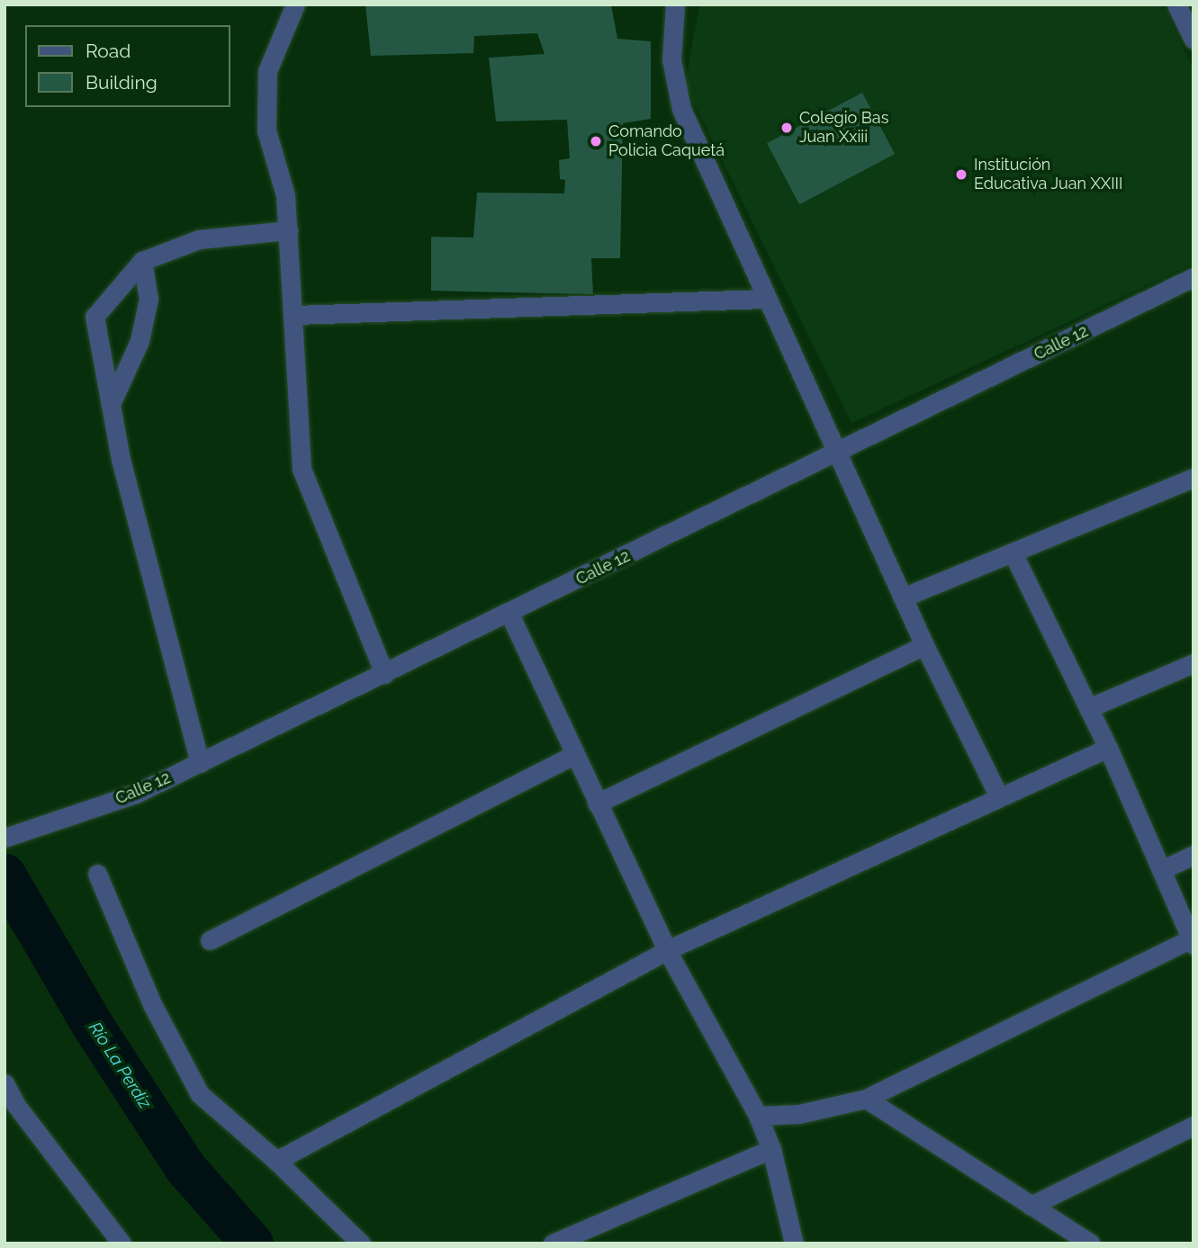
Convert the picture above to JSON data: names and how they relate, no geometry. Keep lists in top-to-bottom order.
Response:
{
  "streets": {
    "street": ["Calle 12"]
  },
  "water": ["Río La Perdiz"],
  "places": ["Colegio Bas Juan Xxiii", "Comando Policia Caquetá", "Institución Educativa Juan XXIII"],
  "legend": ["Road", "Building"]
}
